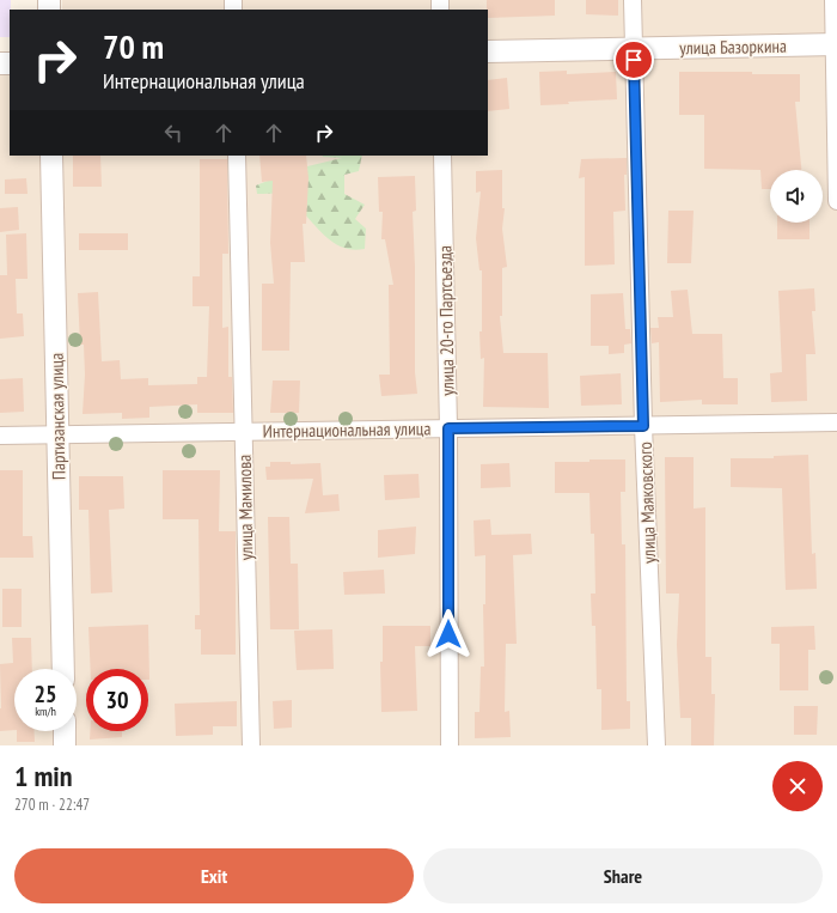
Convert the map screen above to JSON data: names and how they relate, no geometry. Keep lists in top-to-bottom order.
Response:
{
  "streets": {
    "street": [
      "улица Базоркина",
      "улица 20-го Партсъезда",
      "Партизанская улица",
      "Интернациональная улица",
      "улица Маяковского",
      "улица Мамилова"
    ]
  },
  "crossings": [
    ["улица Базоркина", "улица Маяковского"],
    ["улица 20-го Партсъезда", "Интернациональная улица"],
    ["Партизанская улица", "Интернациональная улица"],
    ["Интернациональная улица", "улица Маяковского"],
    ["Интернациональная улица", "улица Мамилова"]
  ],
  "page": {
    "turn": ["70 m", "Интернациональная улица"],
    "speed": "25 km/h",
    "limit": "30",
    "heading": ["1 min", "270 m · 22:47"],
    "buttons": ["Exit", "Share"]
  }
}
